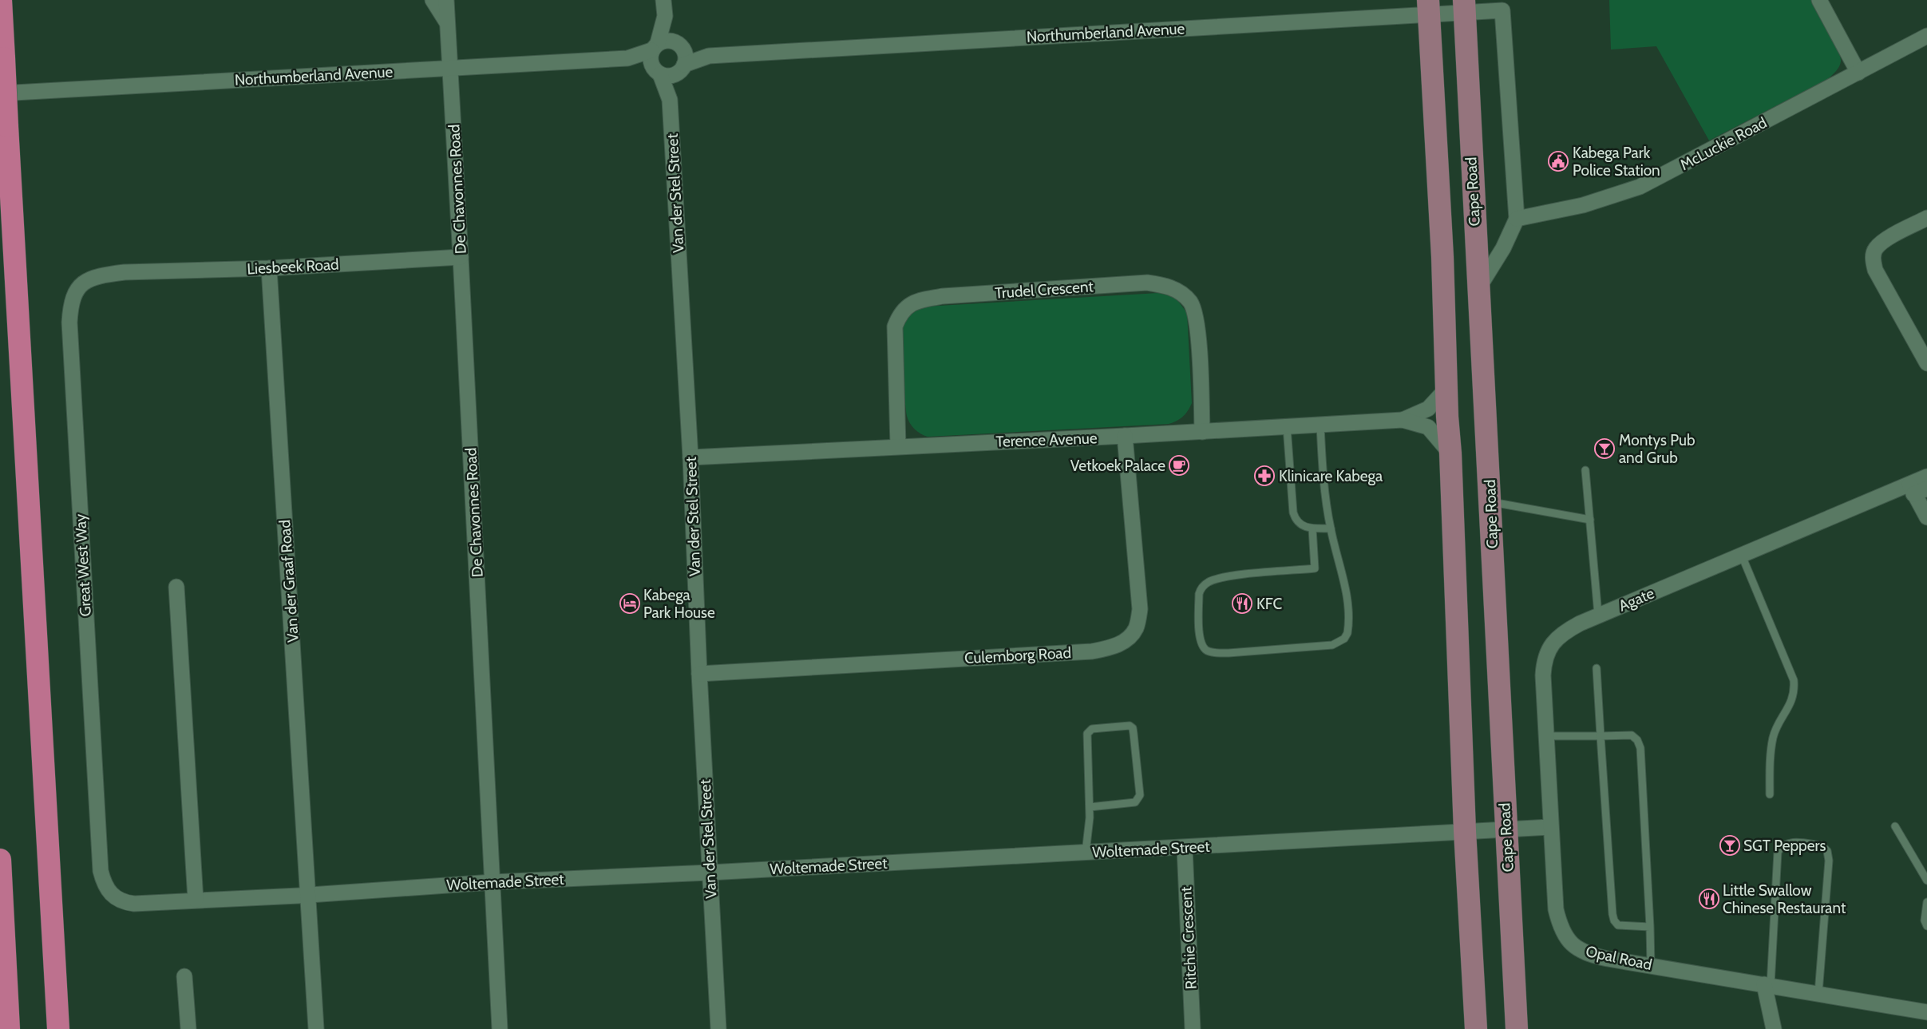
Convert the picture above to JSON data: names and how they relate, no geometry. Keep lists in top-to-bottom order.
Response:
{
  "streets": {
    "main road": ["Cape Road"],
    "street": [
      "Northumberland Avenue",
      "McLuckie Road",
      "De Chavonnes Road",
      "Van der Stel Street",
      "Liesbeek Road",
      "Trudel Crescent",
      "Terence Avenue",
      "Great West Way",
      "Van der Graaf Road",
      "Agate",
      "Culemborg Road",
      "Woltemade Street",
      "Ritchie Crescent",
      "Opal Road"
    ]
  },
  "crossings": [
    ["Northumberland Avenue", "De Chavonnes Road"],
    ["Northumberland Avenue", "Cape Road"],
    ["Northumberland Avenue", "Van der Stel Street"],
    ["De Chavonnes Road", "Liesbeek Road"],
    ["De Chavonnes Road", "Woltemade Street"],
    ["Cape Road", "Woltemade Street"],
    ["Van der Stel Street", "Terence Avenue"],
    ["Van der Stel Street", "Culemborg Road"],
    ["Van der Stel Street", "Woltemade Street"],
    ["Liesbeek Road", "Great West Way"],
    ["Liesbeek Road", "Van der Graaf Road"],
    ["Trudel Crescent", "Terence Avenue"],
    ["Terence Avenue", "Culemborg Road"],
    ["Great West Way", "Woltemade Street"],
    ["Van der Graaf Road", "Woltemade Street"],
    ["Agate", "Woltemade Street"],
    ["Agate", "Opal Road"],
    ["Woltemade Street", "Ritchie Crescent"],
    ["Woltemade Street", "Opal Road"]
  ],
  "places": {
    "public building": ["Kabega Park Police Station"],
    "bar": ["Montys Pub and Grub", "SGT Peppers"],
    "cafe": ["Vetkoek Palace"],
    "pharmacy": ["Klinicare Kabega"],
    "hotel": ["Kabega Park House"],
    "restaurant": ["KFC", "Little Swallow Chinese Restaurant"]
  }
}
